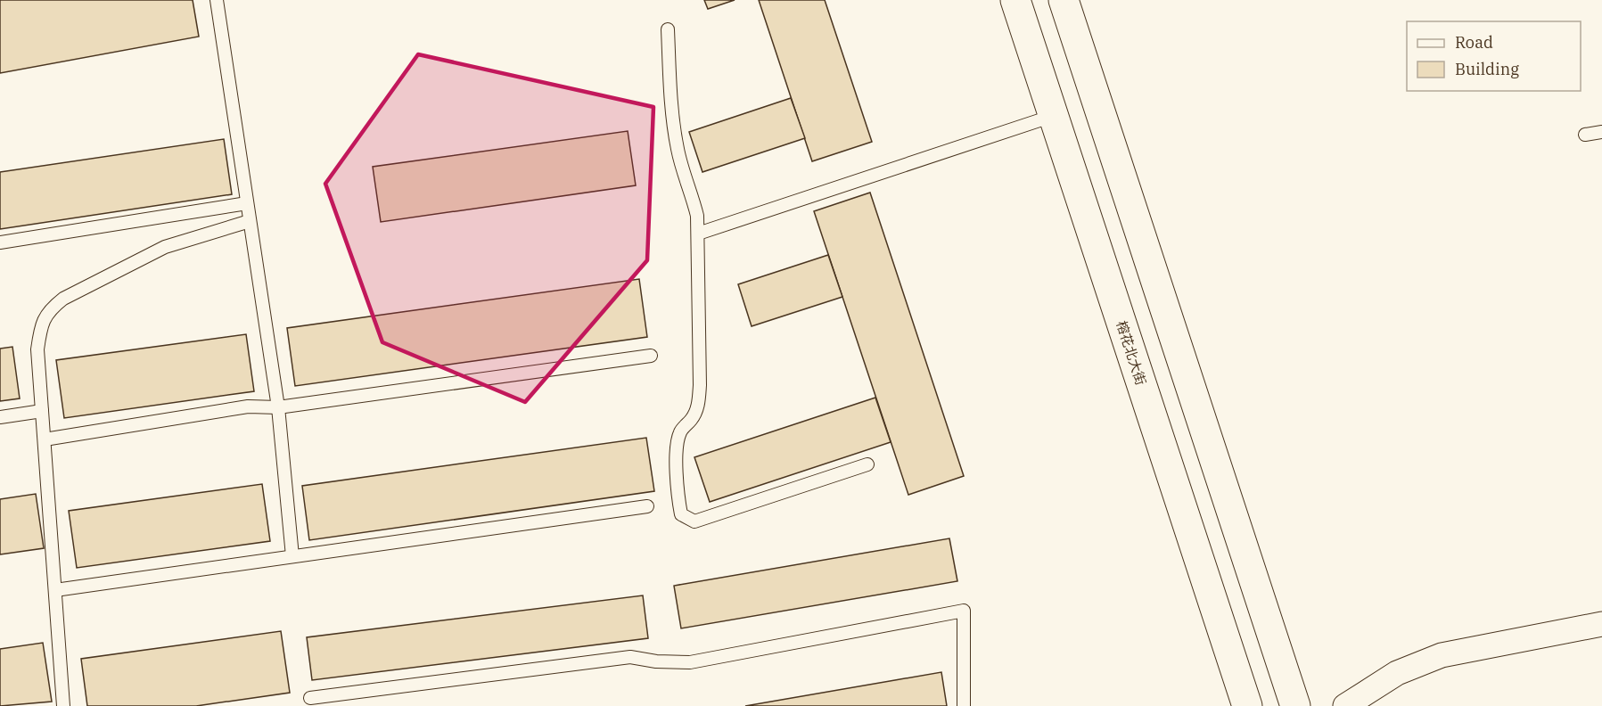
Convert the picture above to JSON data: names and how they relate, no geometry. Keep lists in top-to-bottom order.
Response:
{
  "streets": {
    "main road": ["榕花北大街"]
  },
  "legend": ["Road", "Building"]
}
